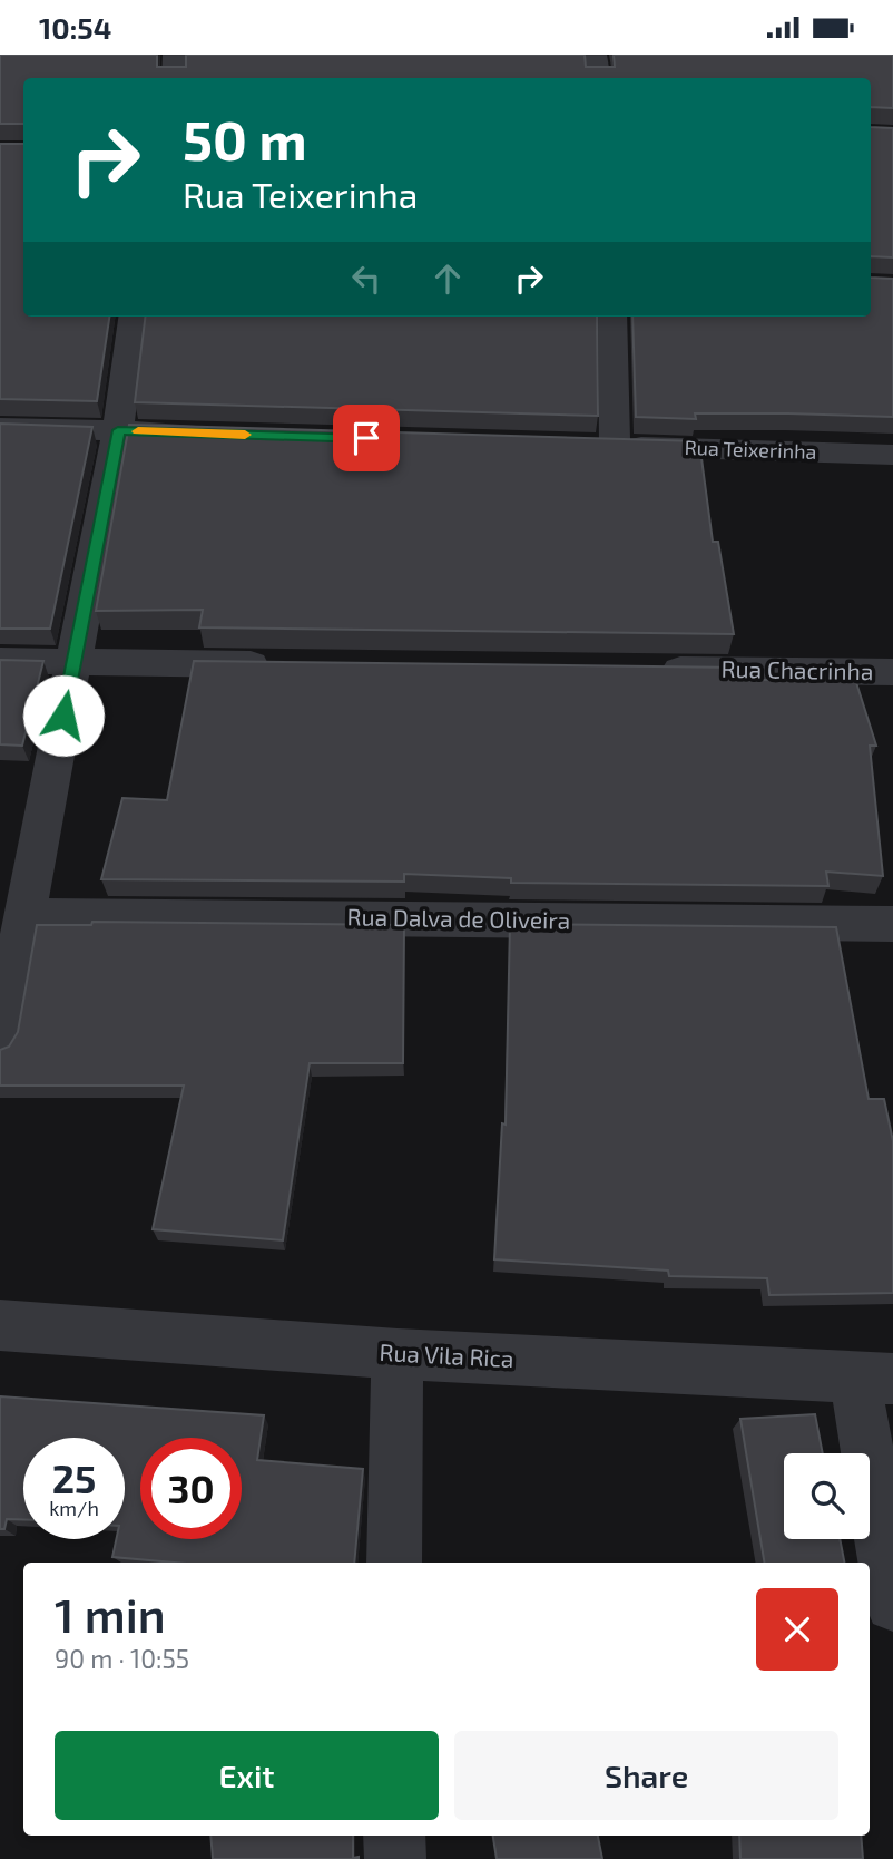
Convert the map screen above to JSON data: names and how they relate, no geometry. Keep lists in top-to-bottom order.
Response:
{
  "streets": {
    "street": [
      "Rua Teixerinha",
      "Rua Chacrinha",
      "Rua Dalva de Oliveira",
      "Rua Vila Rica"
    ]
  },
  "page": {
    "status": "10:54",
    "turn": ["50 m", "Rua Teixerinha"],
    "speed": "25 km/h",
    "limit": "30",
    "heading": ["1 min", "90 m · 10:55"],
    "buttons": ["Exit", "Share"]
  }
}
